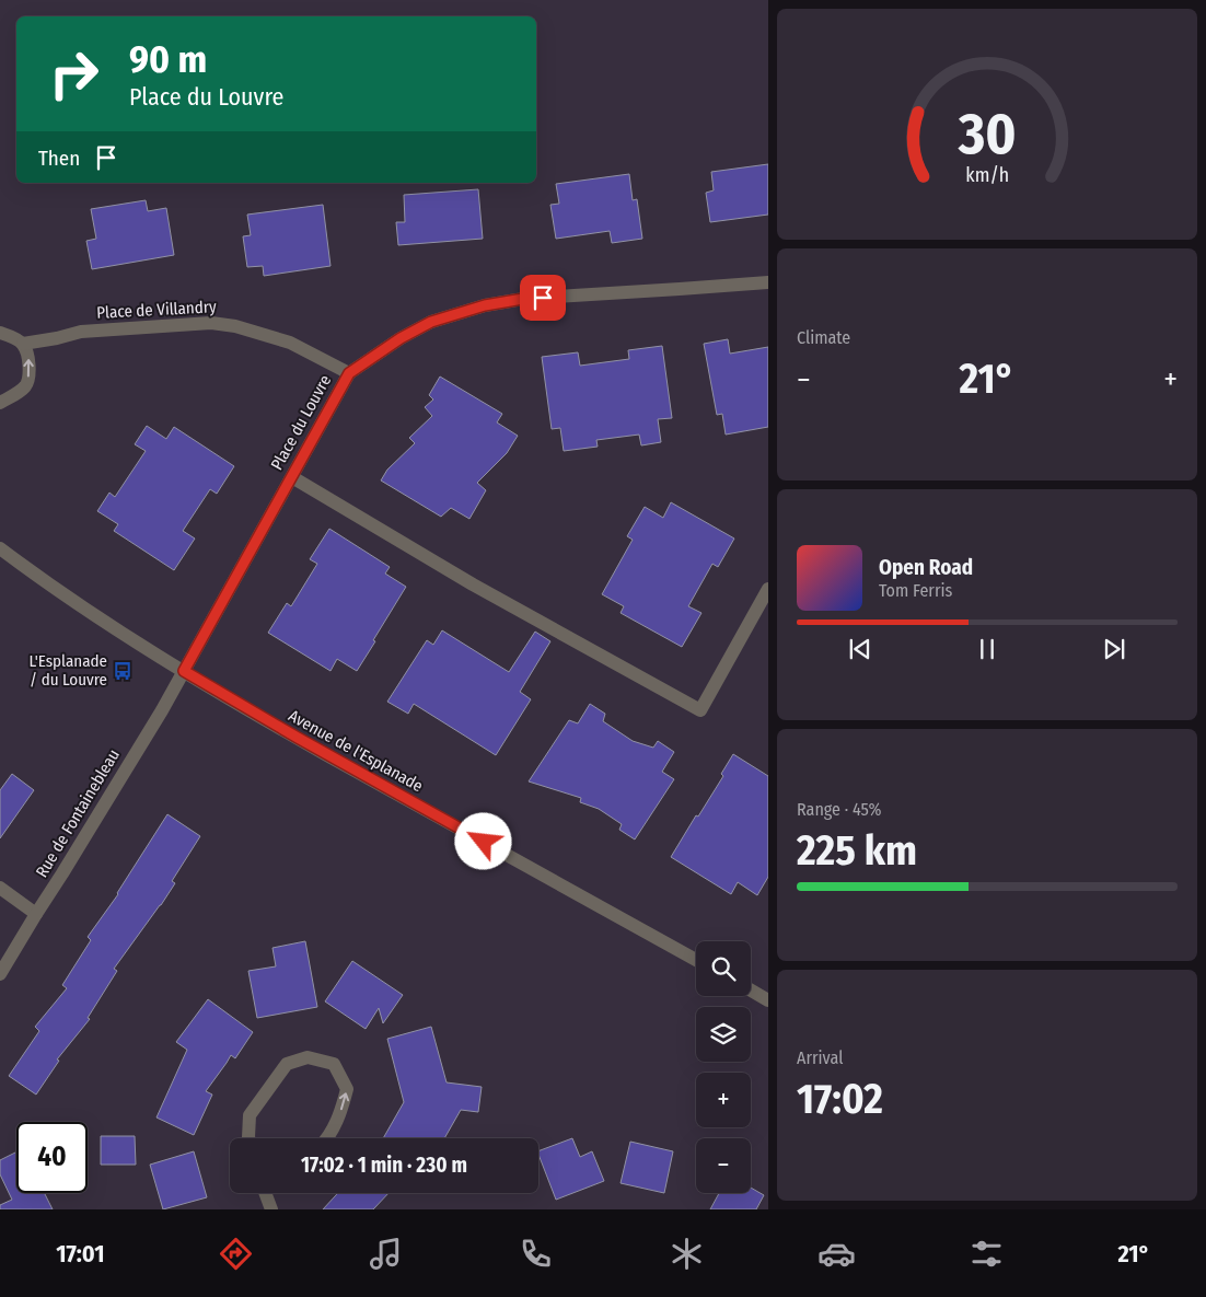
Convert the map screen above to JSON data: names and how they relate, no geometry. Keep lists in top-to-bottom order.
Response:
{
  "streets": {
    "street": [
      "Place de Villandry",
      "Place du Louvre",
      "Avenue de l'Esplanade",
      "Rue de Fontainebleau"
    ]
  },
  "crossings": [
    ["Place de Villandry", "Place du Louvre"],
    ["Place du Louvre", "Avenue de l'Esplanade"],
    ["Place du Louvre", "Rue de Fontainebleau"],
    ["Avenue de l'Esplanade", "Rue de Fontainebleau"]
  ],
  "places": {
    "bus stop": ["L'Esplanade / du Louvre"]
  },
  "page": {
    "turn": ["90 m", "Place du Louvre"],
    "then": "Then",
    "tile": [
      "Climate",
      ["Range · 45%", "225 km"],
      ["Arrival", "17:02"]
    ],
    "heat": ["−", "21°", "+"],
    "song": ["Open Road", "Tom Ferris"],
    "map_buttons": ["+", "−"],
    "limit": "40",
    "trip": "17:02 · 1 min · 230 m",
    "tabs": ["17:01", "21°"],
    "gauge": ["30", "km/h"]
  }
}
